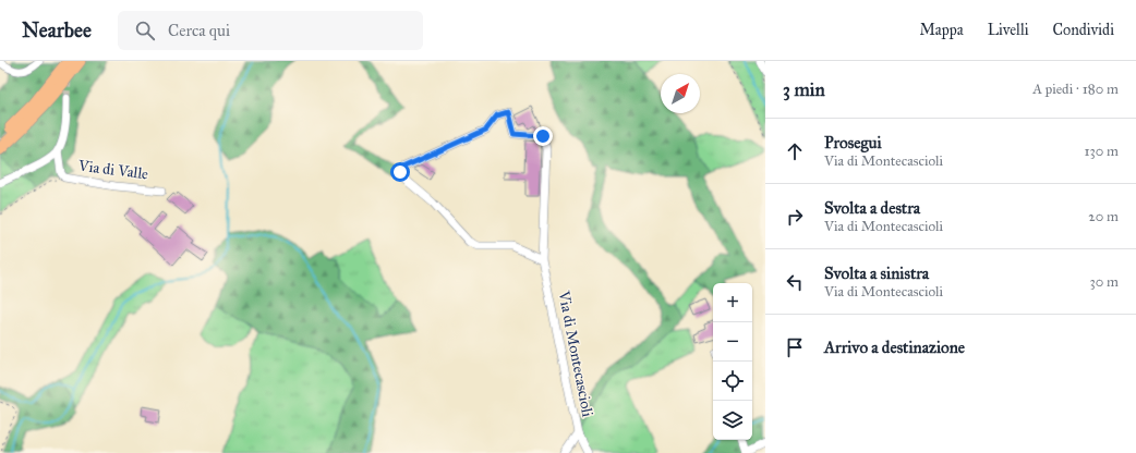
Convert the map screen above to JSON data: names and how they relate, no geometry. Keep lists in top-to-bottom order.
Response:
{
  "streets": {
    "street": ["Via di Valle", "Via di Montecascioli"]
  },
  "north": "top right",
  "page": {
    "header": "Nearbee",
    "search": "Cerca qui",
    "nav": ["Mappa", "Livelli", "Condividi"],
    "heading": ["3 min", "A piedi · 180 m"],
    "list": [
      ["Prosegui", "Via di Montecascioli", "130 m"],
      ["Svolta a destra", "Via di Montecascioli", "20 m"],
      ["Svolta a sinistra", "Via di Montecascioli", "30 m"],
      "Arrivo a destinazione"
    ],
    "map_buttons": ["+", "−"]
  }
}
